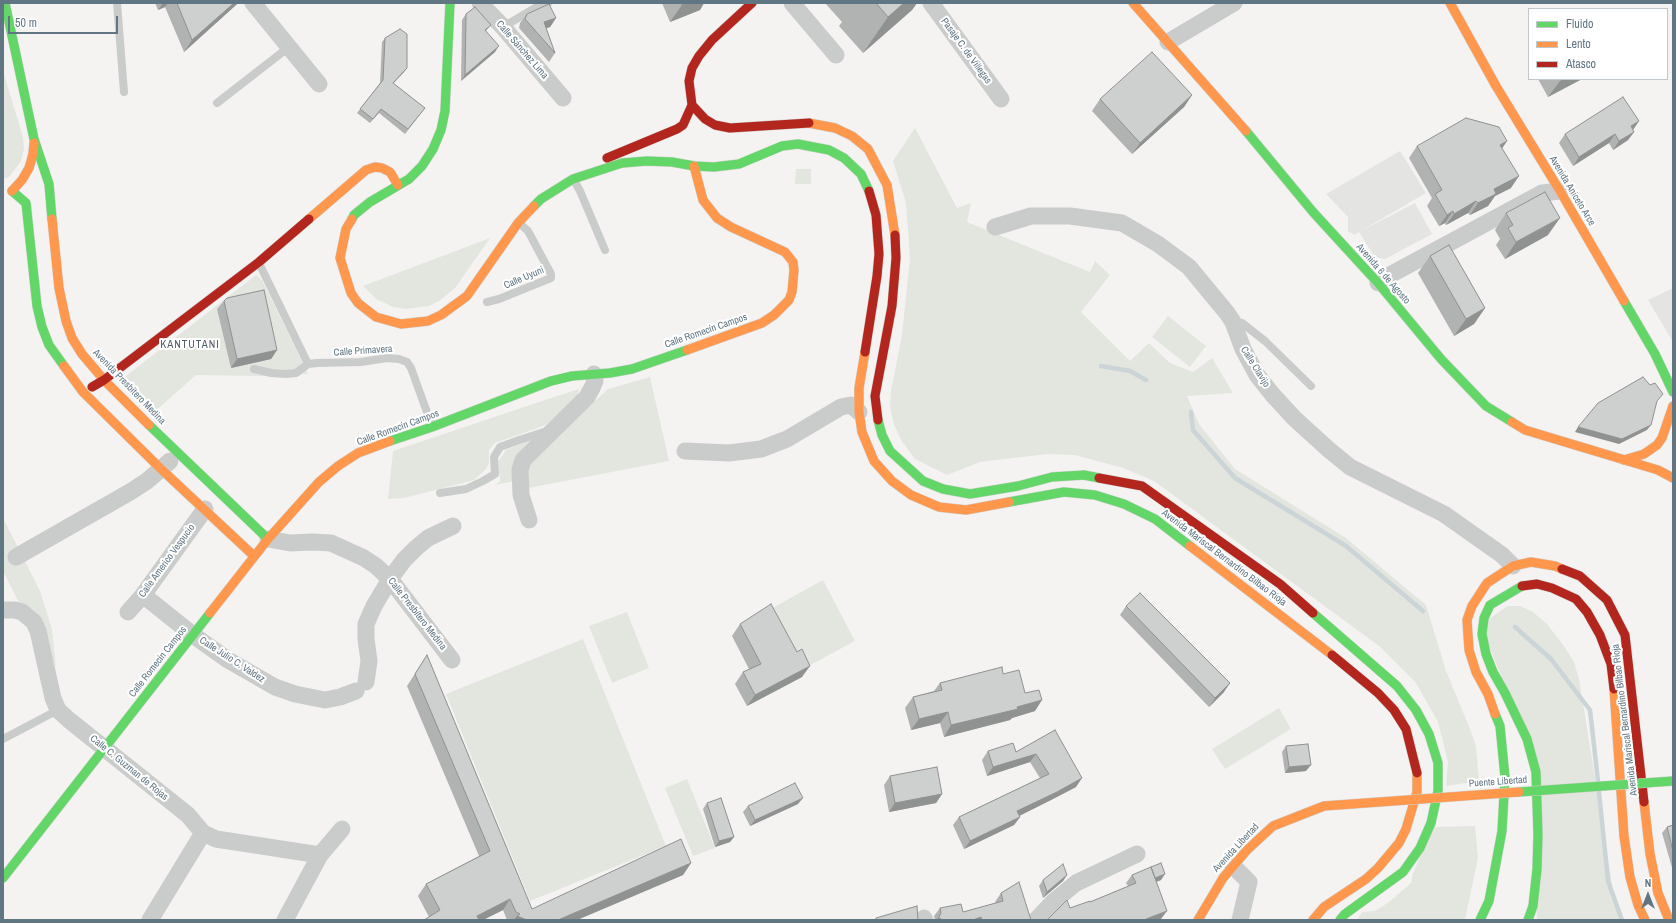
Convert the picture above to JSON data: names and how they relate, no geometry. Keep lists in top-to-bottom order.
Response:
{
  "streets": {
    "main road": [
      "Avenida Aniceto Arce",
      "Avenida 6 de Agosto",
      "Calle Romecín Campos",
      "Avenida Presbítero Medina",
      "Avenida Mariscal Bernardino Bilbao Rioja",
      "Puente Libertad",
      "Avenida Libertad"
    ],
    "street": [
      "Calle Sánchez Lima",
      "Pasaje C. de Villegas",
      "Calle Clavijo",
      "Calle Americo Vespucio",
      "Calle Presbítero Medina",
      "Calle Julio C. Valdez",
      "Calle C. Guzman de Rojas"
    ],
    "lane": ["Calle Uyuni", "Calle Primavera"]
  },
  "crossings": [
    ["Calle Uyuni", "Avenida Mariscal Bernardino Bilbao Rioja"],
    ["Calle Romecín Campos", "Calle Primavera"],
    ["Calle Romecín Campos", "Avenida Presbítero Medina"],
    ["Calle Romecín Campos", "Avenida Mariscal Bernardino Bilbao Rioja"],
    ["Calle Romecín Campos", "Calle Presbítero Medina"],
    ["Calle Romecín Campos", "Calle Julio C. Valdez"],
    ["Calle Romecín Campos", "Calle C. Guzman de Rojas"],
    ["Calle Clavijo", "Avenida Mariscal Bernardino Bilbao Rioja"],
    ["Avenida Presbítero Medina", "Calle Americo Vespucio"],
    ["Avenida Presbítero Medina", "Calle Presbítero Medina"],
    ["Calle Americo Vespucio", "Calle Julio C. Valdez"],
    ["Calle Presbítero Medina", "Calle Julio C. Valdez"],
    ["Puente Libertad", "Avenida Libertad"]
  ],
  "districts": ["KANTUTANI"],
  "legend": ["Fluido", "Lento", "Atasco"],
  "scale_bar": "50 m",
  "north": "top"
}
